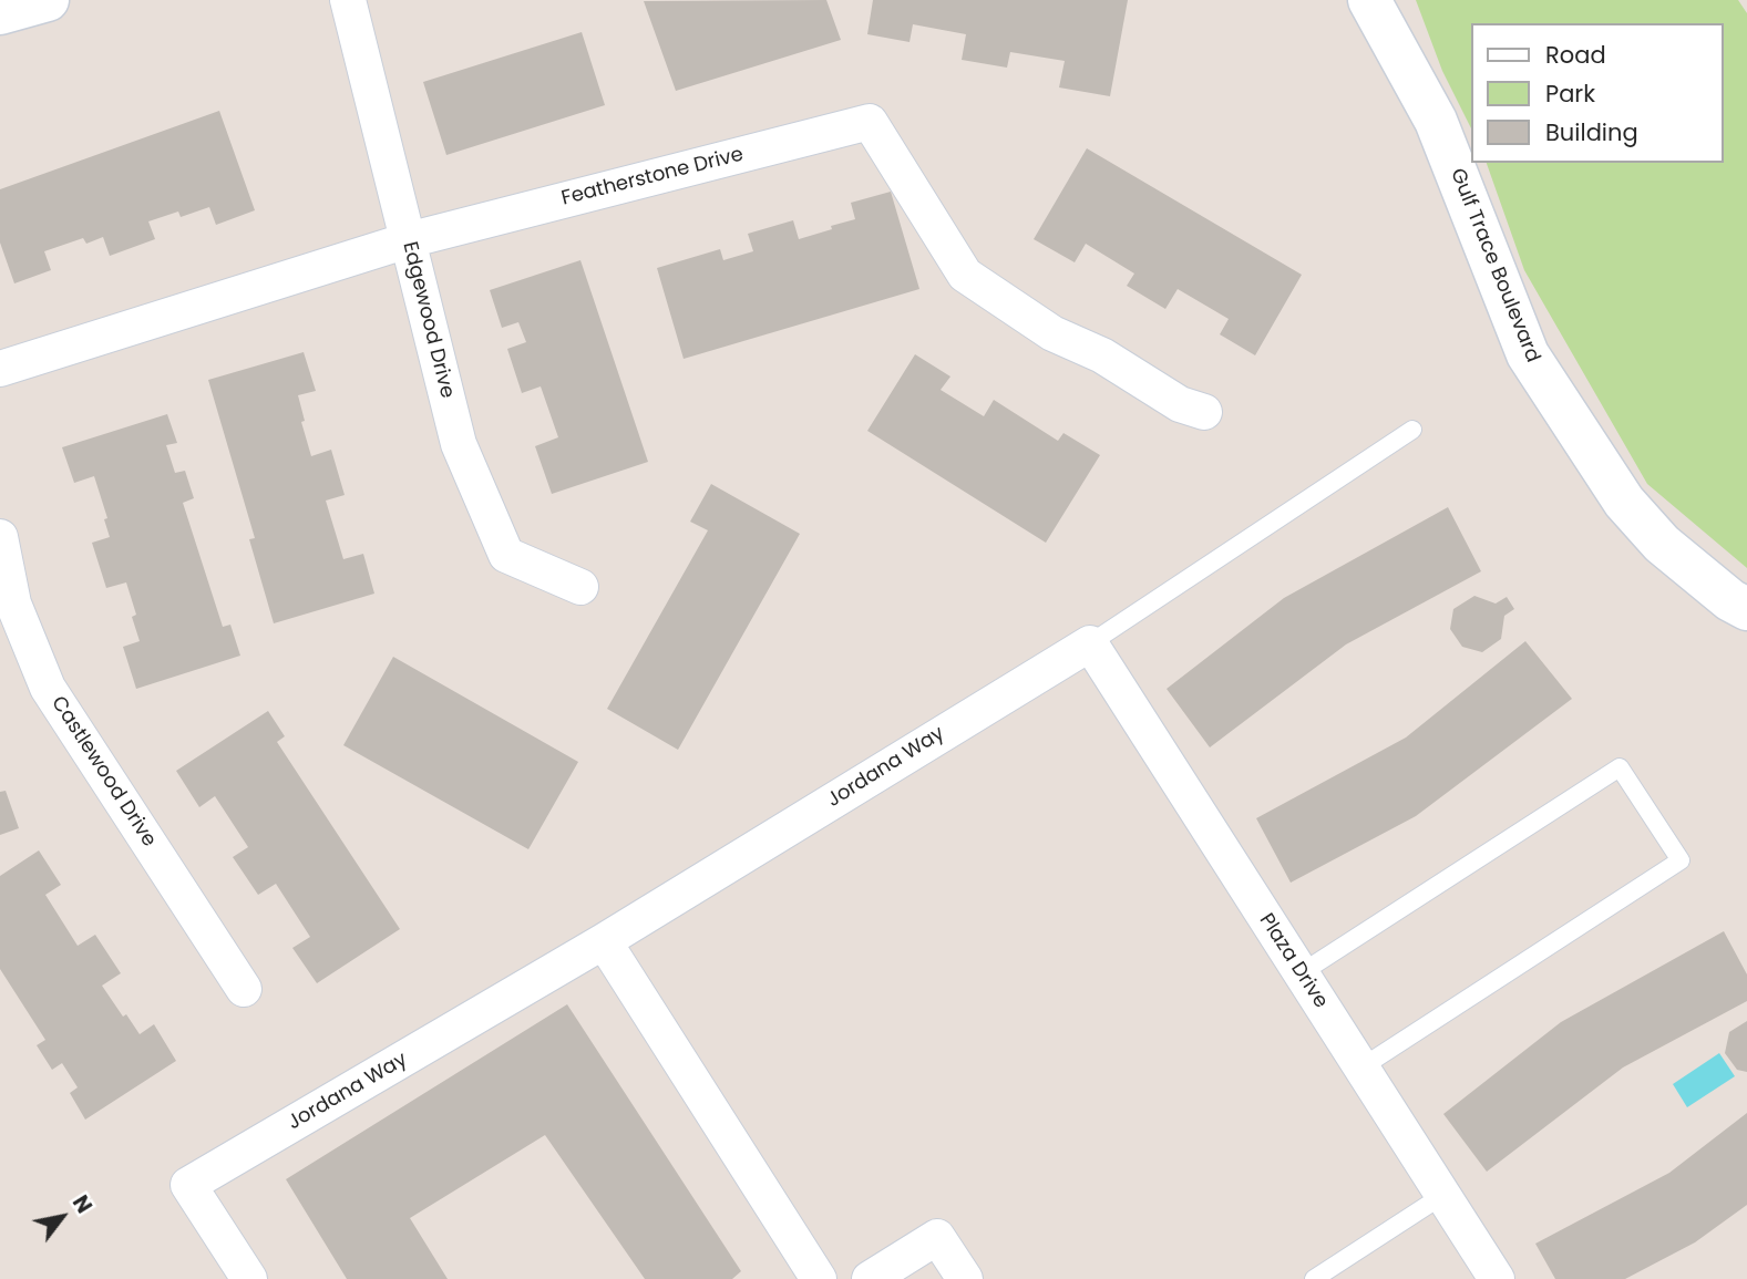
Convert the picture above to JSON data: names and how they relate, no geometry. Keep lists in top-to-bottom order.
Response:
{
  "streets": {
    "street": [
      "Featherstone Drive",
      "Gulf Trace Boulevard",
      "Edgewood Drive",
      "Jordana Way",
      "Castlewood Drive",
      "Plaza Drive"
    ]
  },
  "crossings": [
    ["Featherstone Drive", "Edgewood Drive"],
    ["Jordana Way", "Plaza Drive"]
  ],
  "legend": ["Road", "Park", "Building"],
  "north": "top right"
}
